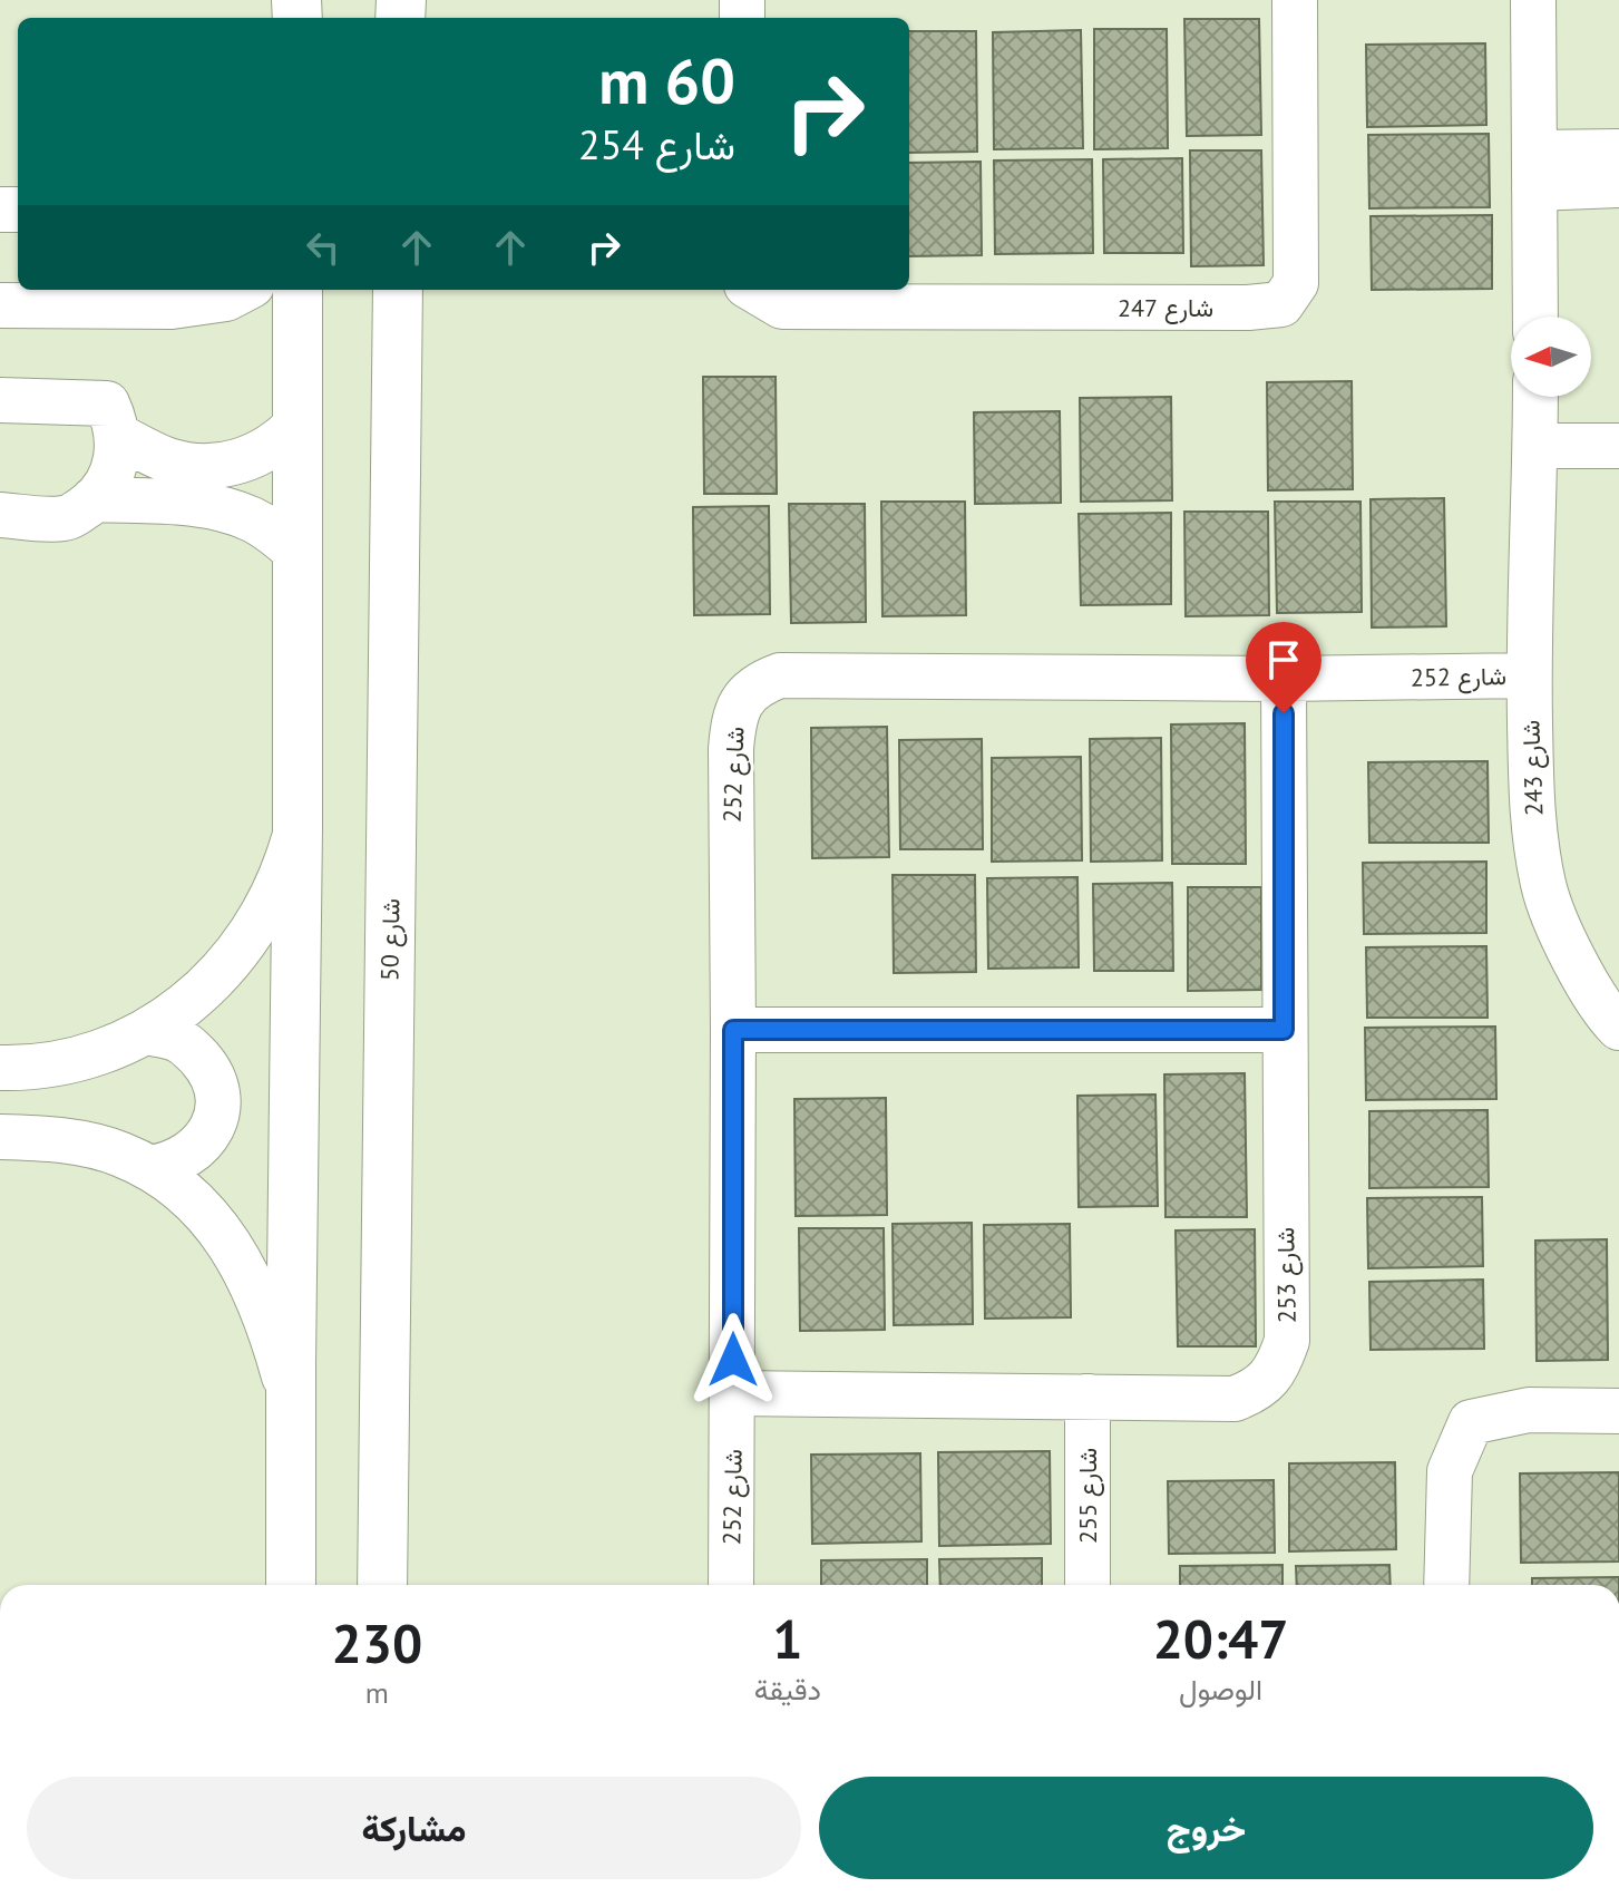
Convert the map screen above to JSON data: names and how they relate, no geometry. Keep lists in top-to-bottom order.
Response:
{
  "streets": {
    "main road": ["شارع 50"],
    "street": [
      "شارع 247",
      "شارع 252",
      "شارع 243",
      "شارع 253",
      "شارع 255"
    ]
  },
  "crossings": [
    ["شارع 252", "شارع 243"],
    ["شارع 252", "شارع 253"],
    ["شارع 253", "شارع 255"]
  ],
  "north": "left",
  "page": {
    "turn": ["60 m", "شارع 254"],
    "eta": [
      "20:47",
      "الوصول",
      "1",
      "دقيقة",
      "230",
      "m"
    ],
    "buttons": ["خروج", "مشاركة"]
  }
}
